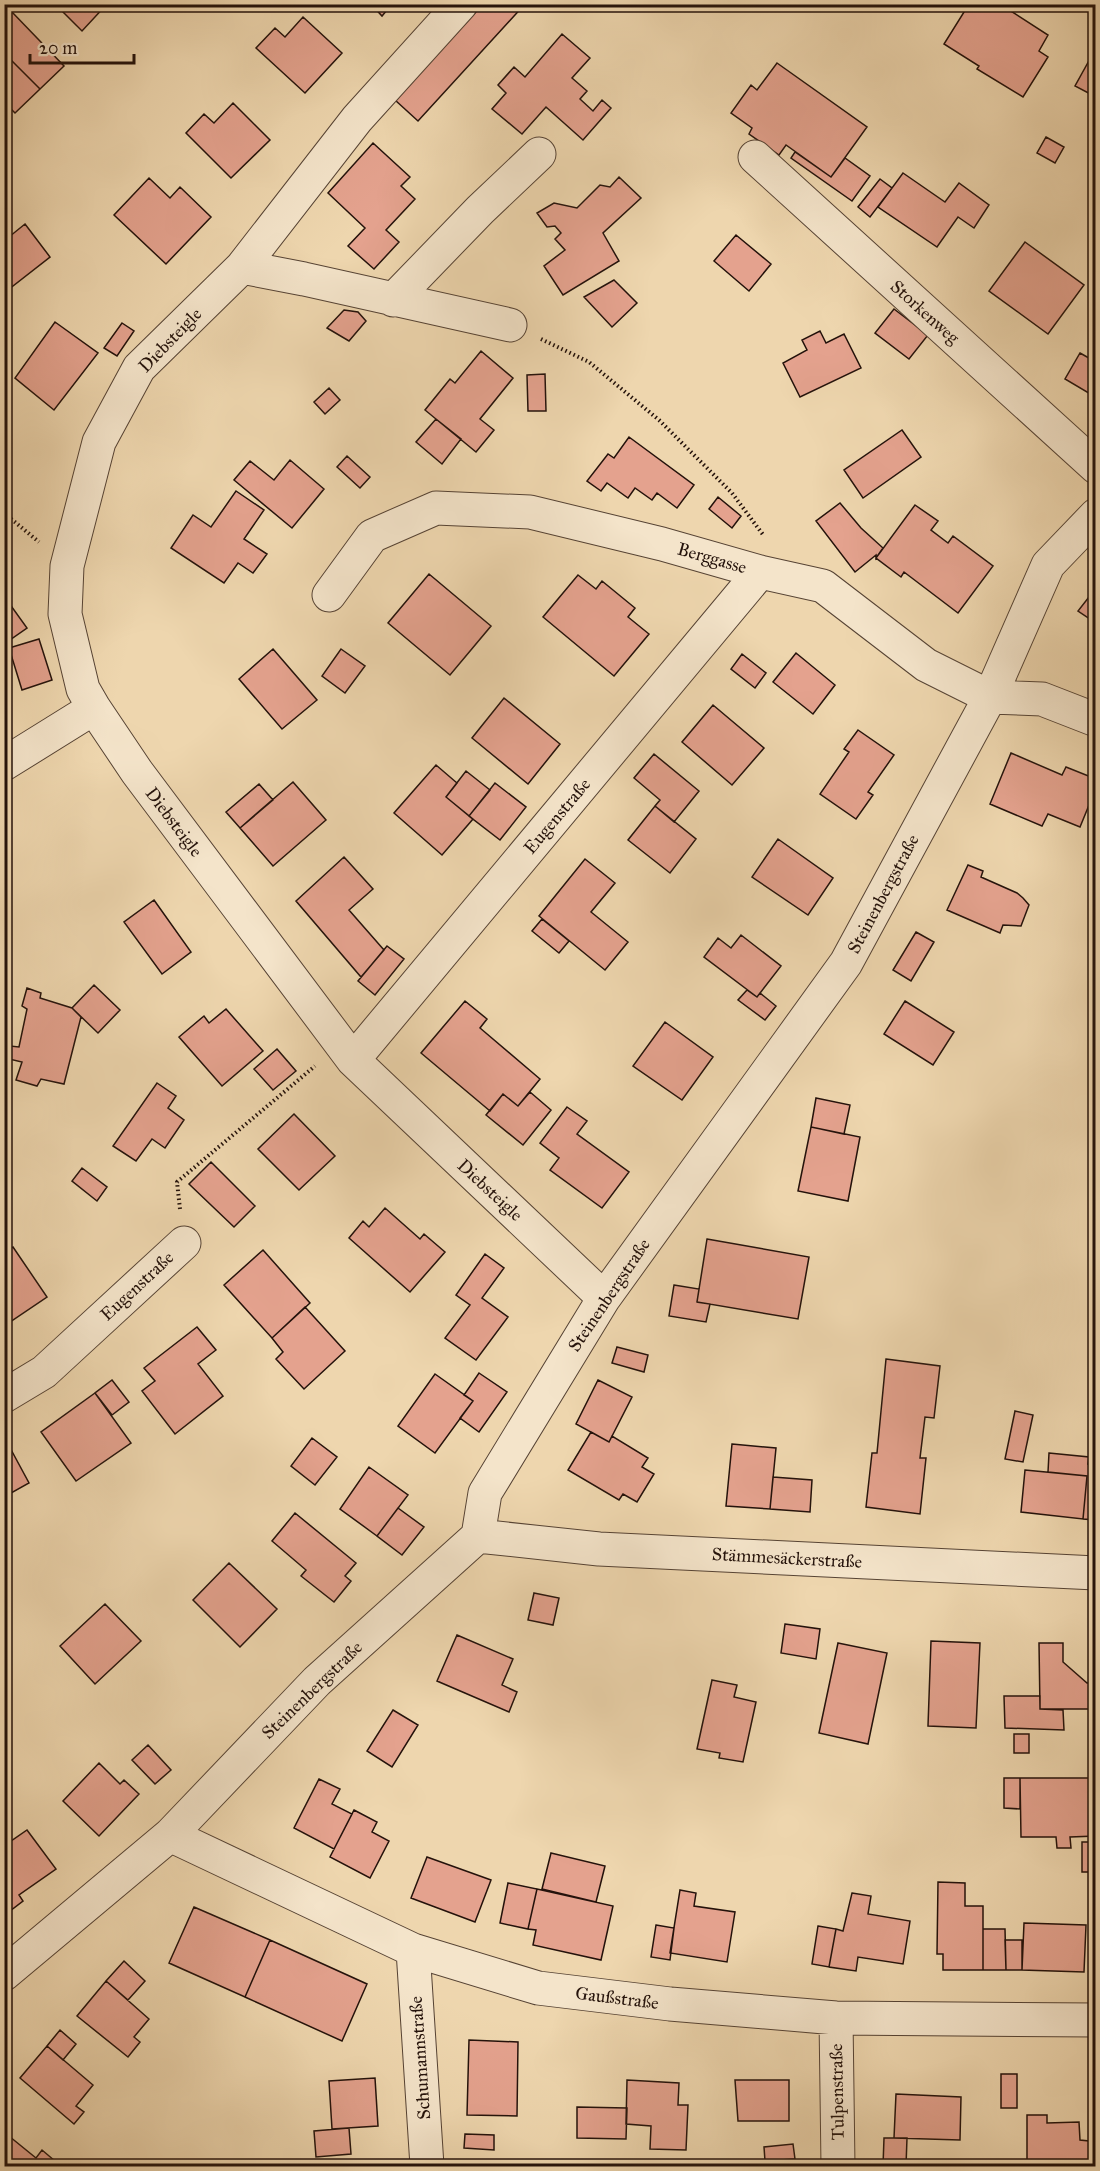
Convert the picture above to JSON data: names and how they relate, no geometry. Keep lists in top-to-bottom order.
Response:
{
  "streets": {
    "street": [
      "Storkenweg",
      "Diebsteigle",
      "Berggasse",
      "Eugenstraße",
      "Steinenbergstraße",
      "Stämmesäckerstraße",
      "Gaußstraße",
      "Schumannstraße",
      "Tulpenstraße"
    ]
  },
  "crossings": [
    ["Diebsteigle", "Eugenstraße"],
    ["Diebsteigle", "Steinenbergstraße"],
    ["Berggasse", "Eugenstraße"],
    ["Berggasse", "Steinenbergstraße"],
    ["Steinenbergstraße", "Stämmesäckerstraße"],
    ["Steinenbergstraße", "Gaußstraße"],
    ["Gaußstraße", "Schumannstraße"],
    ["Gaußstraße", "Tulpenstraße"]
  ],
  "scale_bar": "20 m"
}
